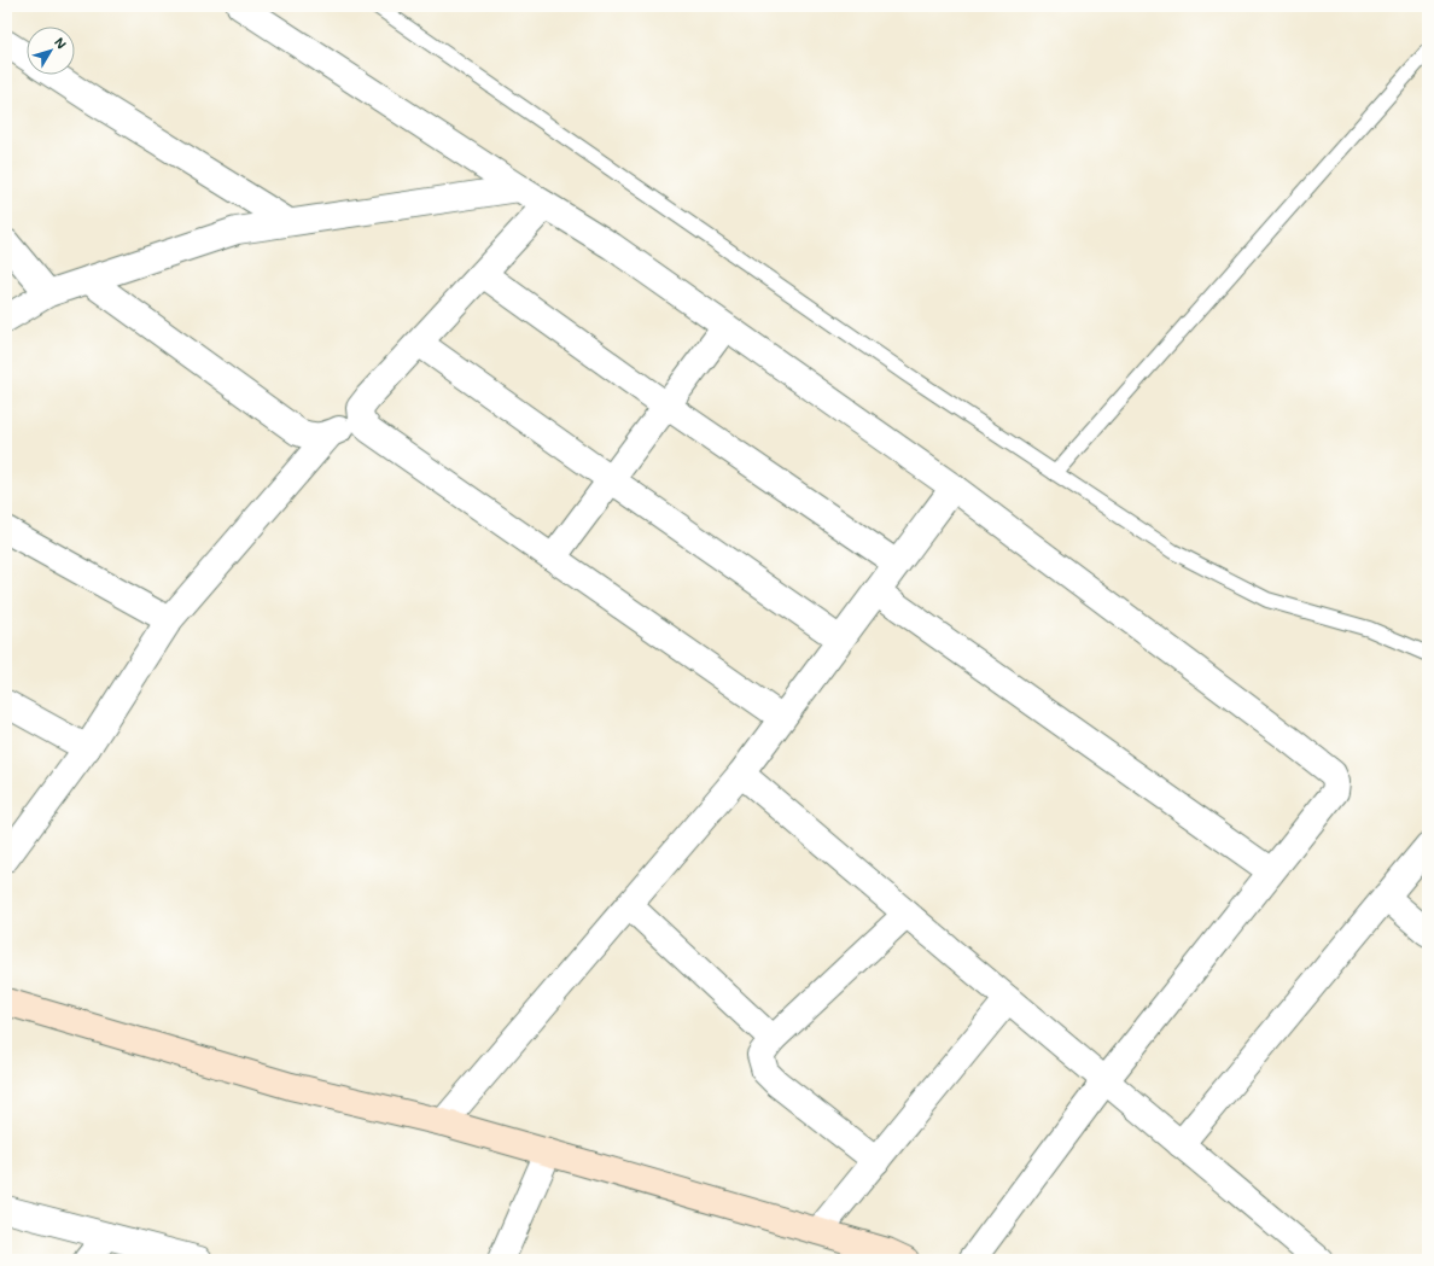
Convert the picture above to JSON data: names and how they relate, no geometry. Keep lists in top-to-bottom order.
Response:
{
  "north": "top right"
}
